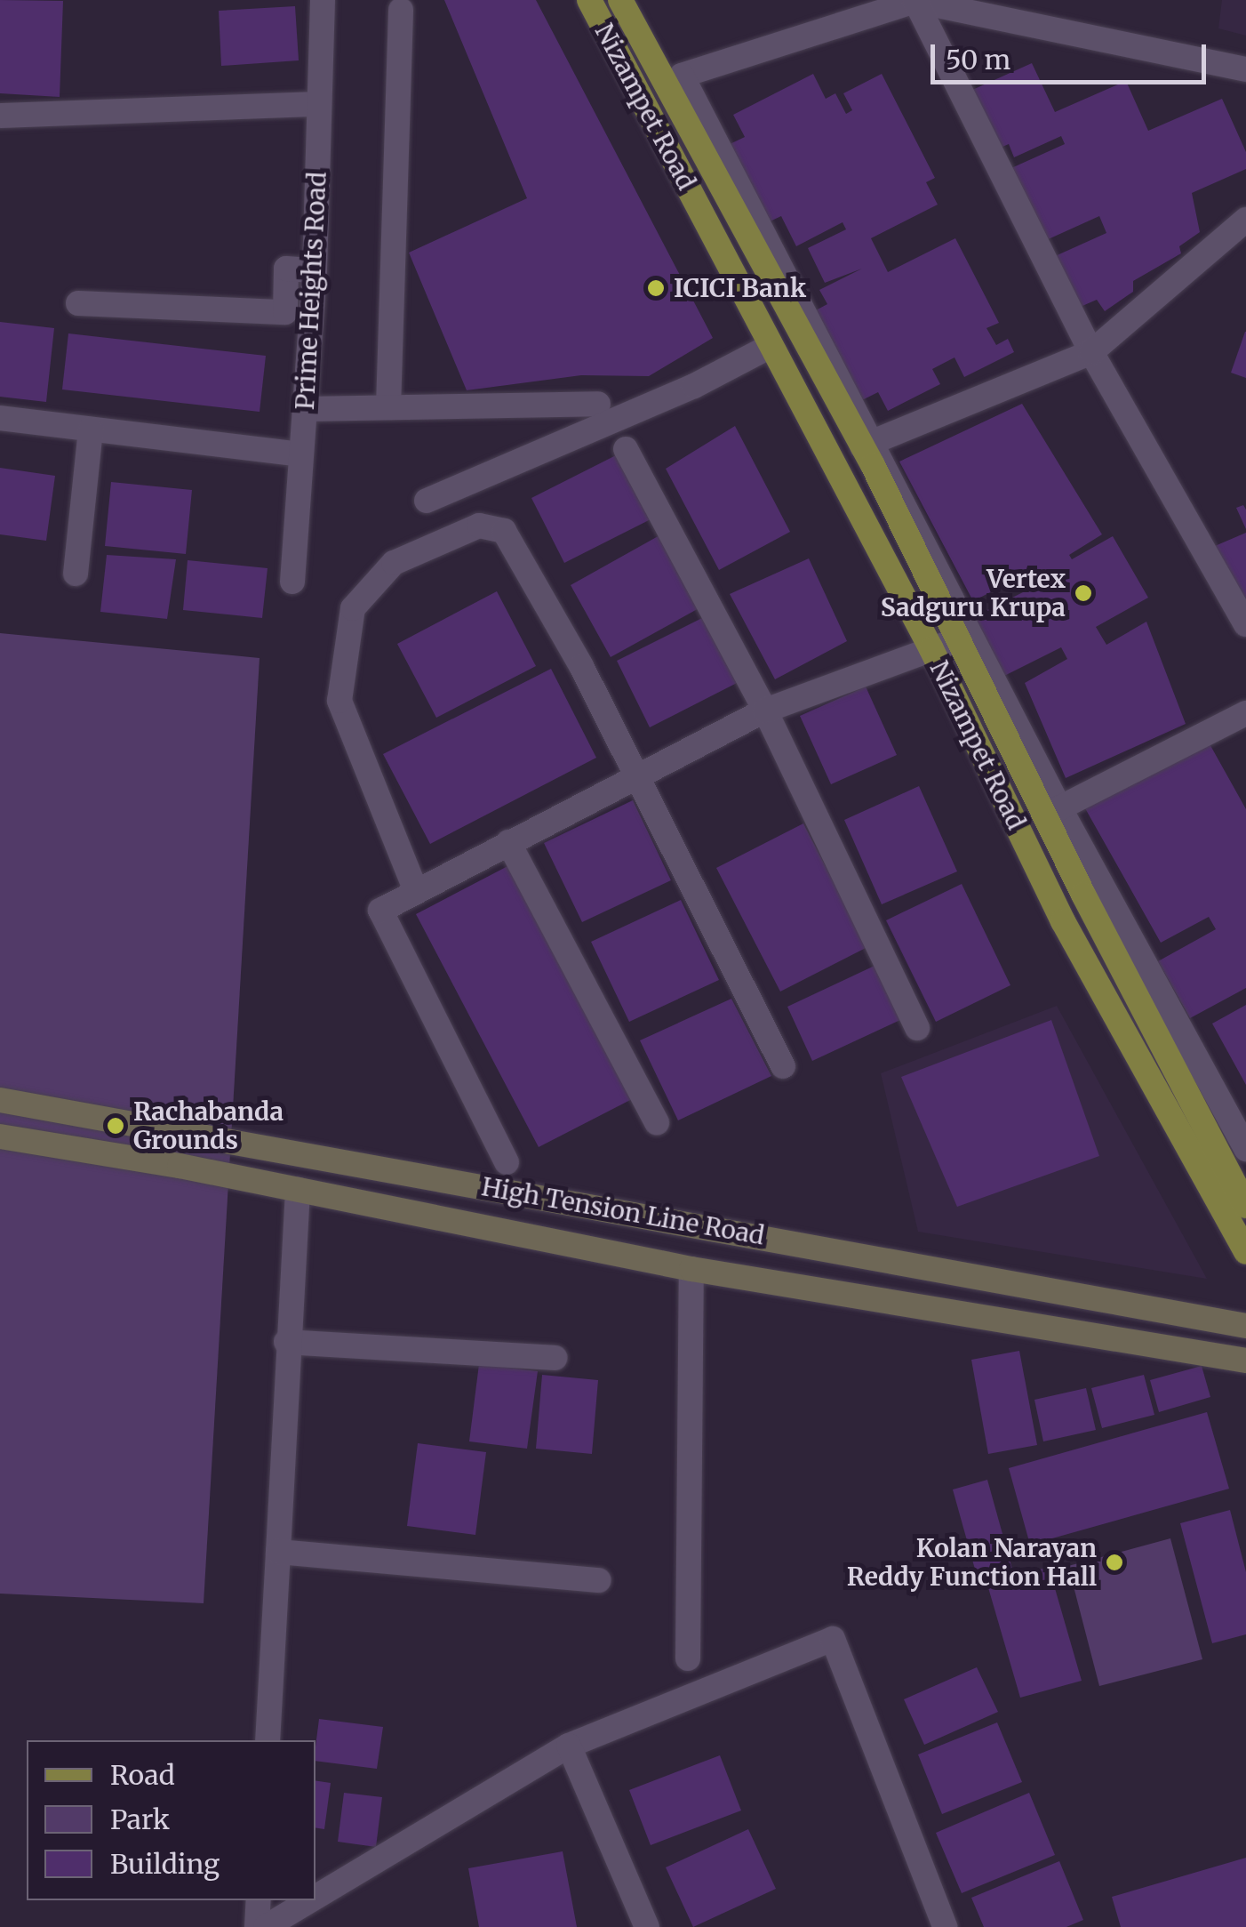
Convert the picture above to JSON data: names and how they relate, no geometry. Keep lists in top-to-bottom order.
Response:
{
  "streets": {
    "main road": ["Nizampet Road", "High Tension Line Road"],
    "street": ["Prime Heights Road"]
  },
  "places": [
    "ICICI Bank",
    "Vertex Sadguru Krupa",
    "Rachabanda Grounds",
    "Kolan Narayan Reddy Function Hall"
  ],
  "legend": ["Road", "Park", "Building"],
  "scale_bar": "50 m"
}
